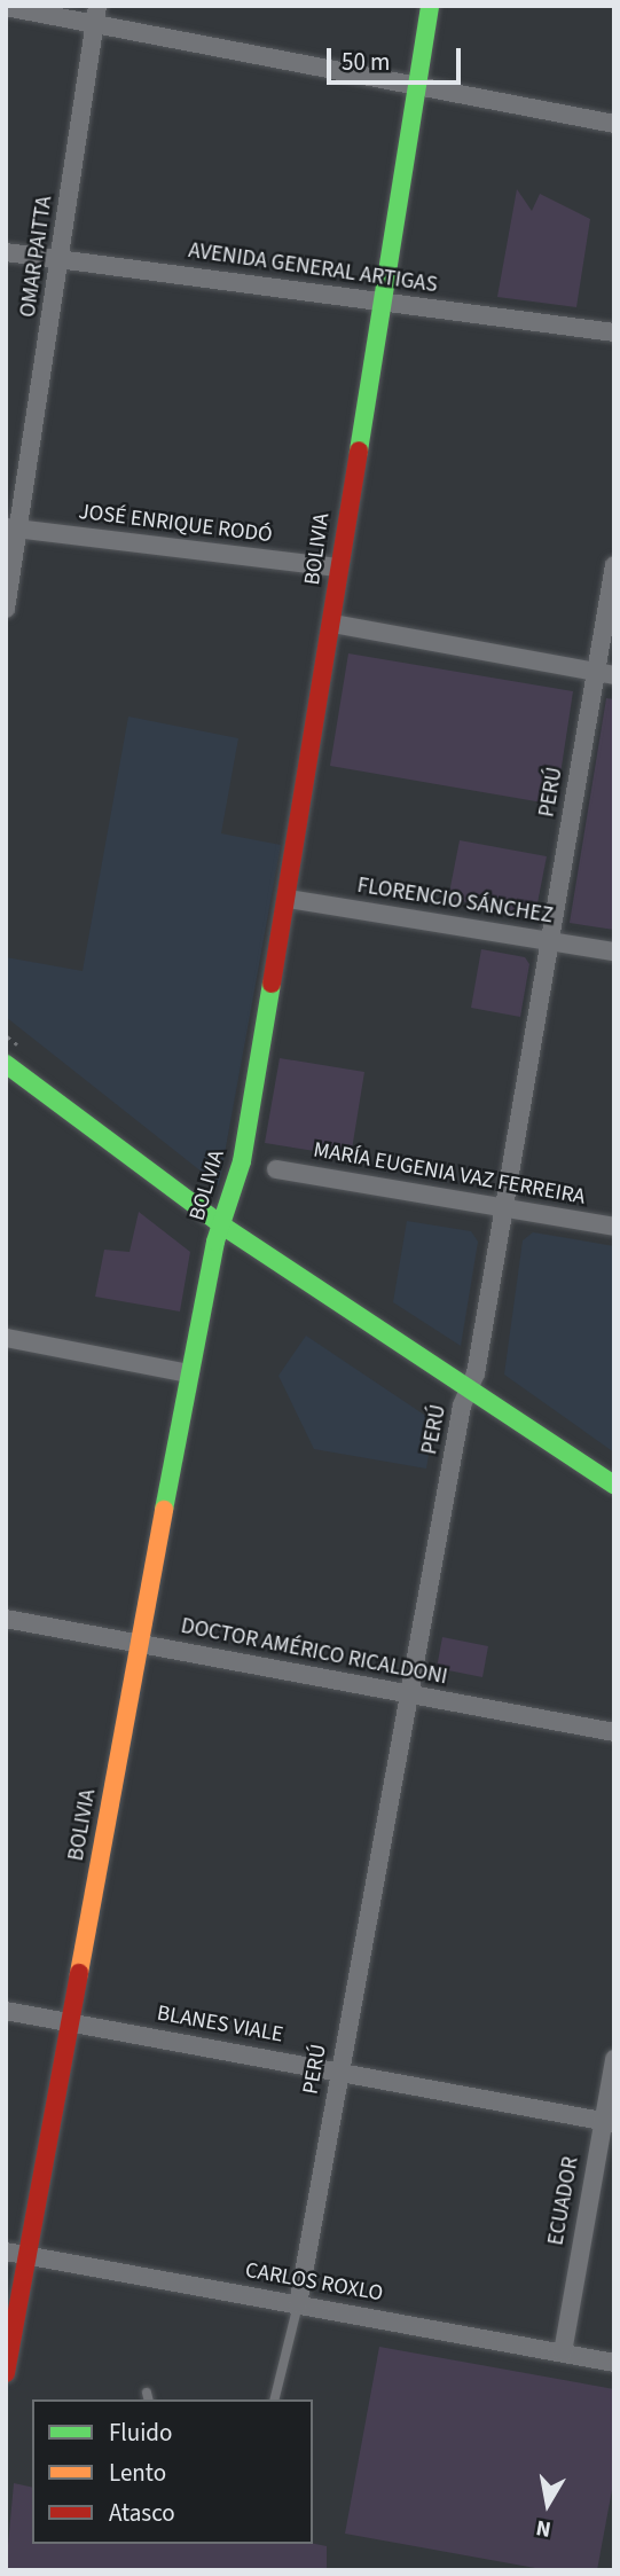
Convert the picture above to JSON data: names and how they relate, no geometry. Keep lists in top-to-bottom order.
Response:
{
  "streets": {
    "street": [
      "OMAR PAITTA",
      "AVENIDA GENERAL ARTIGAS",
      "JOSÉ ENRIQUE RODÓ",
      "BOLIVIA",
      "PERÚ",
      "FLORENCIO SÁNCHEZ",
      "MARÍA EUGENIA VAZ FERREIRA",
      "DOCTOR AMÉRICO RICALDONI",
      "BLANES VIALE",
      "ECUADOR",
      "CARLOS ROXLO"
    ]
  },
  "crossings": [
    ["OMAR PAITTA", "AVENIDA GENERAL ARTIGAS"],
    ["OMAR PAITTA", "JOSÉ ENRIQUE RODÓ"],
    ["AVENIDA GENERAL ARTIGAS", "BOLIVIA"],
    ["JOSÉ ENRIQUE RODÓ", "BOLIVIA"],
    ["BOLIVIA", "FLORENCIO SÁNCHEZ"],
    ["BOLIVIA", "DOCTOR AMÉRICO RICALDONI"],
    ["BOLIVIA", "BLANES VIALE"],
    ["BOLIVIA", "CARLOS ROXLO"],
    ["PERÚ", "FLORENCIO SÁNCHEZ"],
    ["PERÚ", "MARÍA EUGENIA VAZ FERREIRA"],
    ["PERÚ", "DOCTOR AMÉRICO RICALDONI"],
    ["PERÚ", "BLANES VIALE"],
    ["PERÚ", "CARLOS ROXLO"],
    ["BLANES VIALE", "ECUADOR"],
    ["ECUADOR", "CARLOS ROXLO"]
  ],
  "legend": ["Fluido", "Lento", "Atasco"],
  "scale_bar": "50 m",
  "north": "bottom"
}
